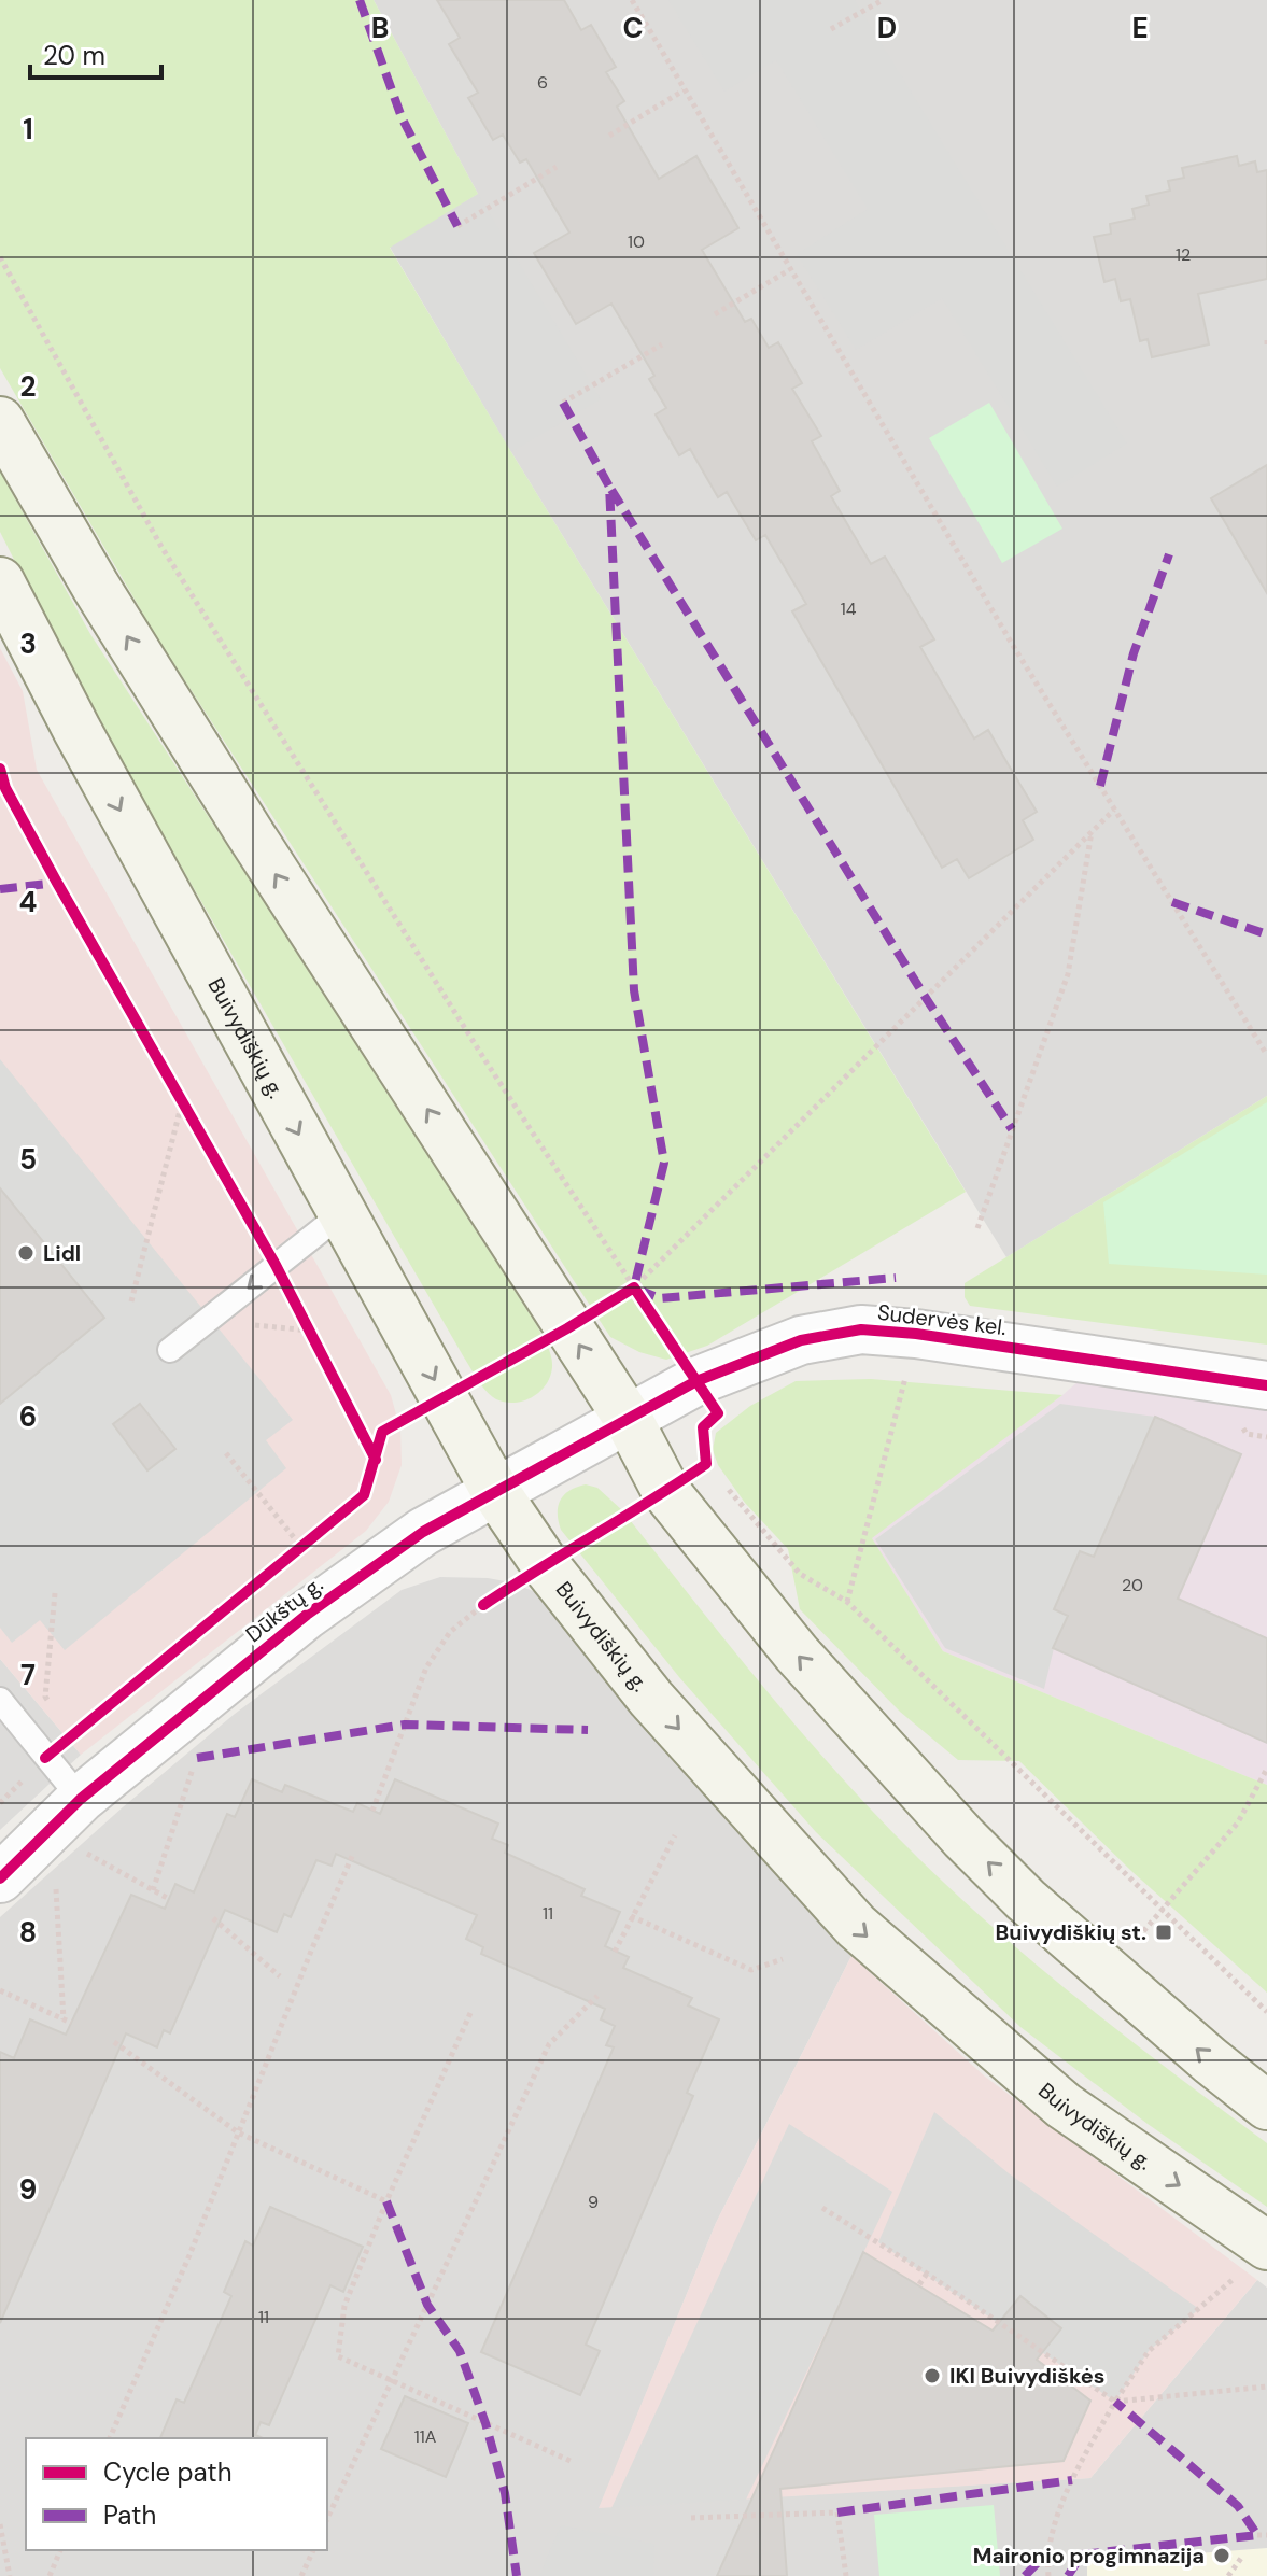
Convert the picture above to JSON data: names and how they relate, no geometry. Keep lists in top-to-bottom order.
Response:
{
  "streets": {
    "main road": ["Buivydiškių g."],
    "street": ["Sudervės kel.", "Dūkštų g."]
  },
  "crossings": [
    ["Buivydiškių g.", "Dūkštų g."],
    ["Sudervės kel.", "Dūkštų g."]
  ],
  "places": {
    "other": ["Lidl", "IKI Buivydiškės", "Maironio progimnazija"],
    "transit": ["Buivydiškių st."]
  },
  "house_numbers": [
    "6",
    "10",
    "12",
    "14",
    "20",
    "11",
    "9",
    "11",
    "11A"
  ],
  "legend": ["Cycle path", "Path"],
  "scale_bar": "20 m",
  "grid": {
    "columns": [
      "B",
      "C",
      "D",
      "E"
    ],
    "rows": [
      "1",
      "2",
      "3",
      "4",
      "5",
      "6",
      "7",
      "8",
      "9"
    ]
  }
}
